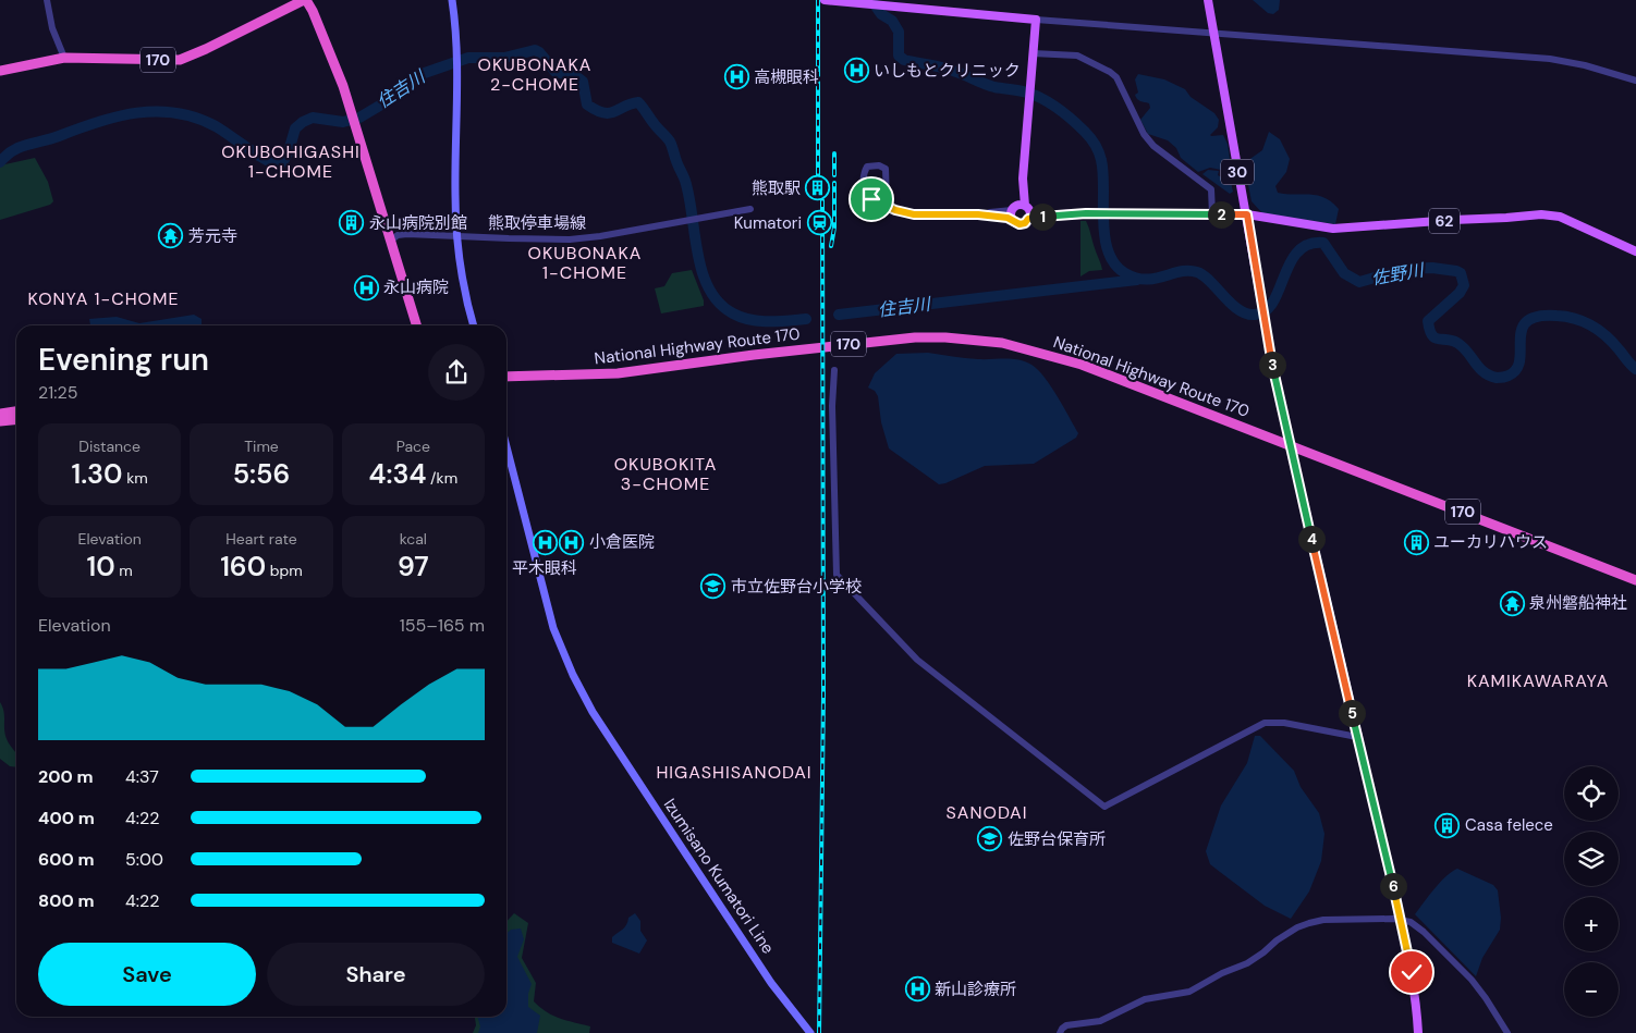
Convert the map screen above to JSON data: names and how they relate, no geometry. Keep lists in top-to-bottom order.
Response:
{
  "streets": {
    "highway": ["170", "National Highway Route 170"],
    "main road": ["30", "62", "Izumisano Kumatori Line"],
    "street": ["熊取停車場線"]
  },
  "crossings": [
    ["170", "熊取停車場線"],
    ["30", "62"],
    ["30", "National Highway Route 170"]
  ],
  "districts": [
    "OKUBONAKA 2-CHOME",
    "OKUBOHIGASHI 1-CHOME",
    "OKUBONAKA 1-CHOME",
    "KONYA 1-CHOME",
    "OKUBOKITA 3-CHOME",
    "KAMIKAWARAYA",
    "HIGASHISANODAI",
    "SANODAI"
  ],
  "water": ["住吉川", "佐野川"],
  "places": {
    "hospital": [
      "いしもとクリニック",
      "高槻眼科",
      "永山病院",
      "小倉医院",
      "平木眼科",
      "新山診療所"
    ],
    "building": [
      "熊取駅",
      "永山病院別館",
      "ユーカリハウス",
      "Casa felece"
    ],
    "station": ["Kumatori"],
    "temple": ["芳元寺", "泉州磐船神社"],
    "school or university": ["市立佐野台小学校", "佐野台保育所"]
  },
  "page": {
    "pins": [
      "2",
      "1",
      "3",
      "4",
      "5",
      "6"
    ],
    "heading": ["Evening run", "21:25"],
    "stats": [
      ["Distance", "1.30 km"],
      ["Time", "5:56"],
      ["Pace", "4:34 /km"],
      ["Elevation", "10 m"],
      ["Heart rate", "160 bpm"],
      ["kcal", "97"]
    ],
    "chart": ["Elevation", "155–165 m"],
    "list": [
      {
        "name": "200 m",
        "note": "4:37"
      },
      {
        "name": "400 m",
        "note": "4:22"
      },
      {
        "name": "600 m",
        "note": "5:00"
      },
      {
        "name": "800 m",
        "note": "4:22"
      }
    ],
    "map_buttons": ["+", "−"],
    "buttons": ["Save", "Share"]
  }
}
